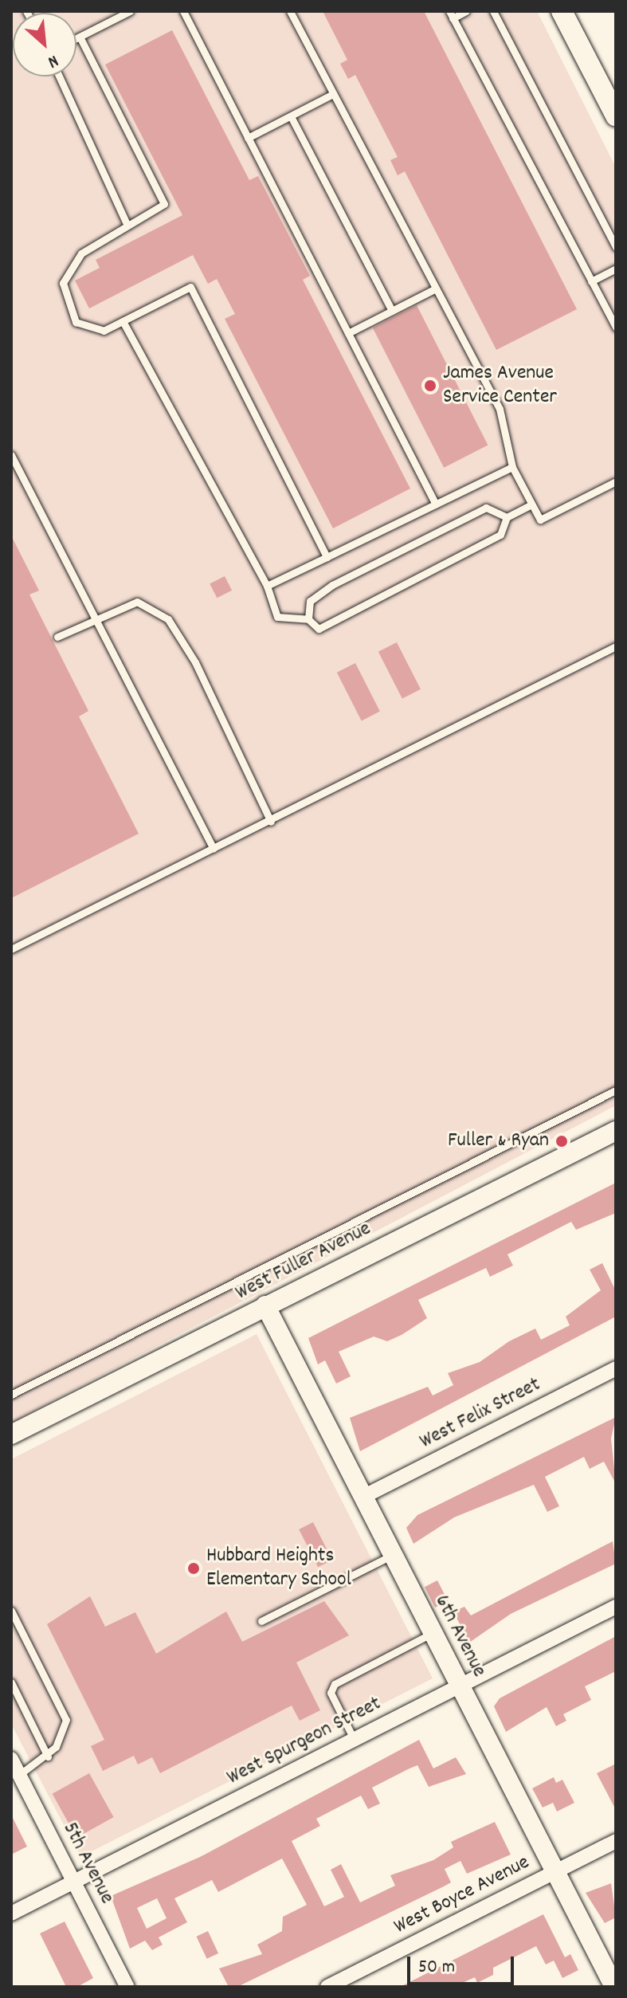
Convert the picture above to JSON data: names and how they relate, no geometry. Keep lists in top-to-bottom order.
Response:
{
  "streets": {
    "street": [
      "West Fuller Avenue",
      "West Felix Street",
      "6th Avenue",
      "West Spurgeon Street",
      "5th Avenue",
      "West Boyce Avenue"
    ]
  },
  "crossings": [
    ["West Fuller Avenue", "6th Avenue"],
    ["West Felix Street", "6th Avenue"],
    ["6th Avenue", "West Spurgeon Street"],
    ["6th Avenue", "West Boyce Avenue"],
    ["West Spurgeon Street", "5th Avenue"]
  ],
  "places": ["James Avenue Service Center", "Fuller & Ryan", "Hubbard Heights Elementary School"],
  "scale_bar": "50 m",
  "north": "bottom right"
}
